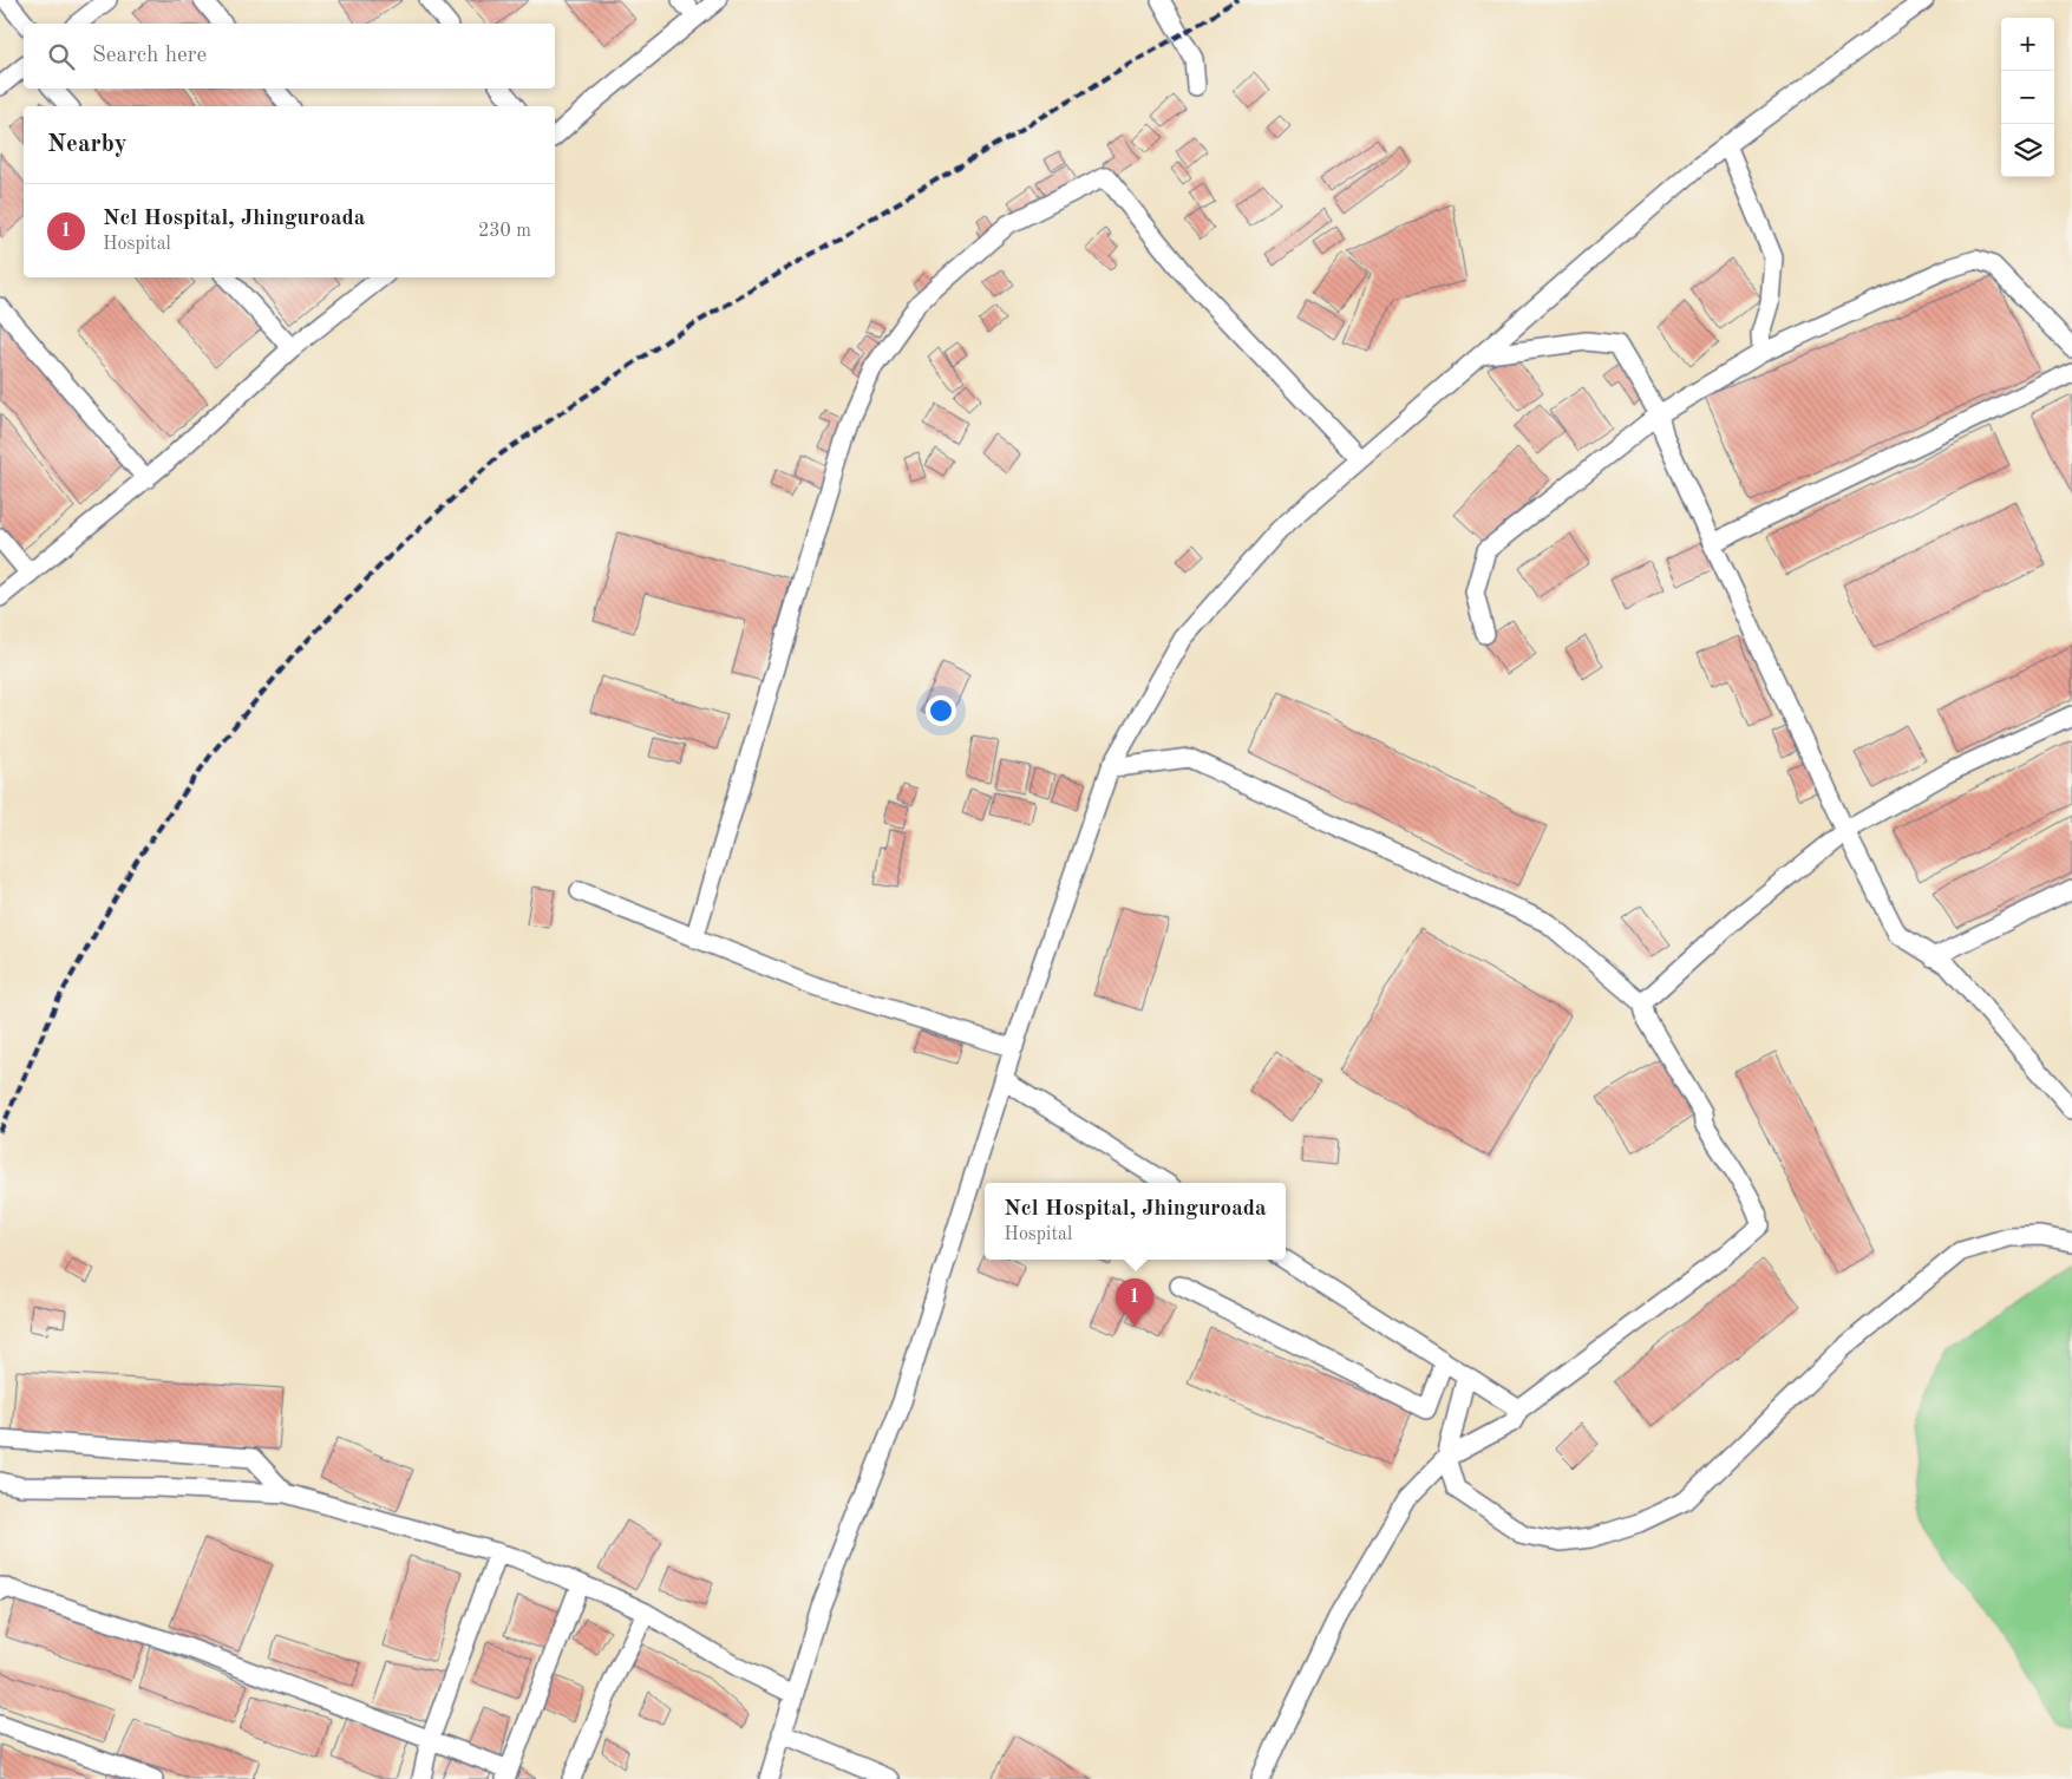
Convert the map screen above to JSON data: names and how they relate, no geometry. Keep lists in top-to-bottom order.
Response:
{
  "page": {
    "map_buttons": ["+", "−"],
    "search": "Search here",
    "heading": "Nearby",
    "list": [
      {
        "mark": "1",
        "name": "Ncl Hospital, Jhinguroada",
        "note": "Hospital",
        "value": "230 m"
      }
    ],
    "popup": ["Ncl Hospital, Jhinguroada", "Hospital"],
    "pins": "1"
  }
}
